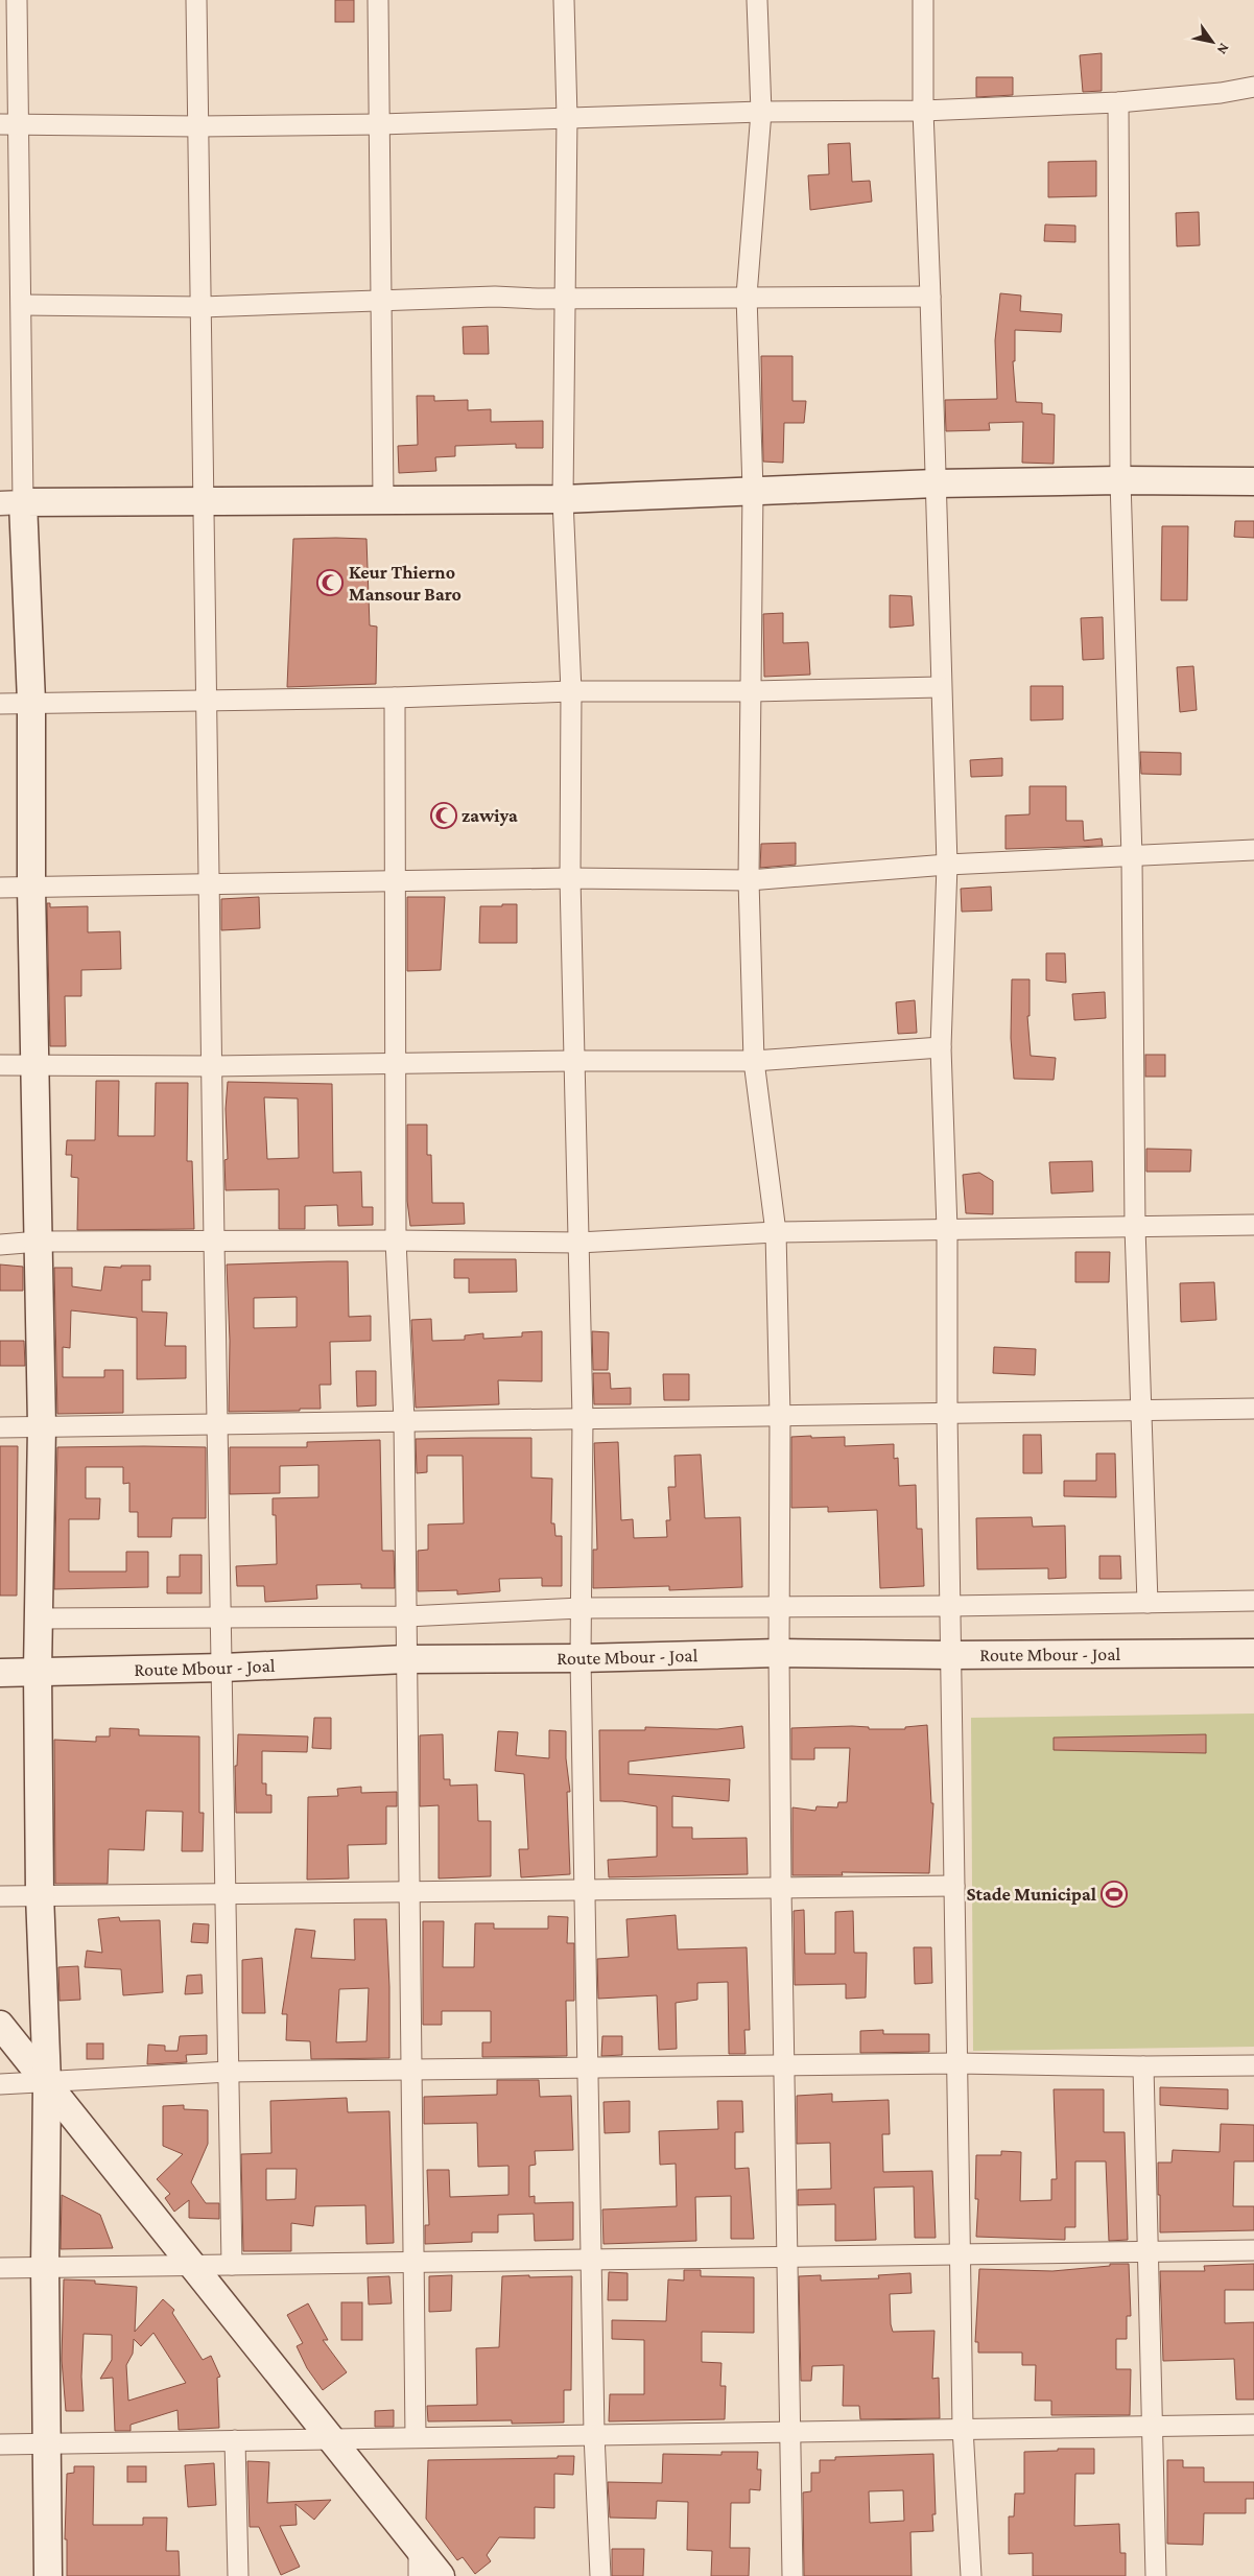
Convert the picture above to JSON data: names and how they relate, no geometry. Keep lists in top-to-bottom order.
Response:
{
  "streets": {
    "main road": ["Route Mbour - Joal"]
  },
  "places": {
    "mosque": ["Keur Thierno Mansour Baro", "zawiya"],
    "sports": ["Stade Municipal"]
  },
  "north": "bottom right"
}
